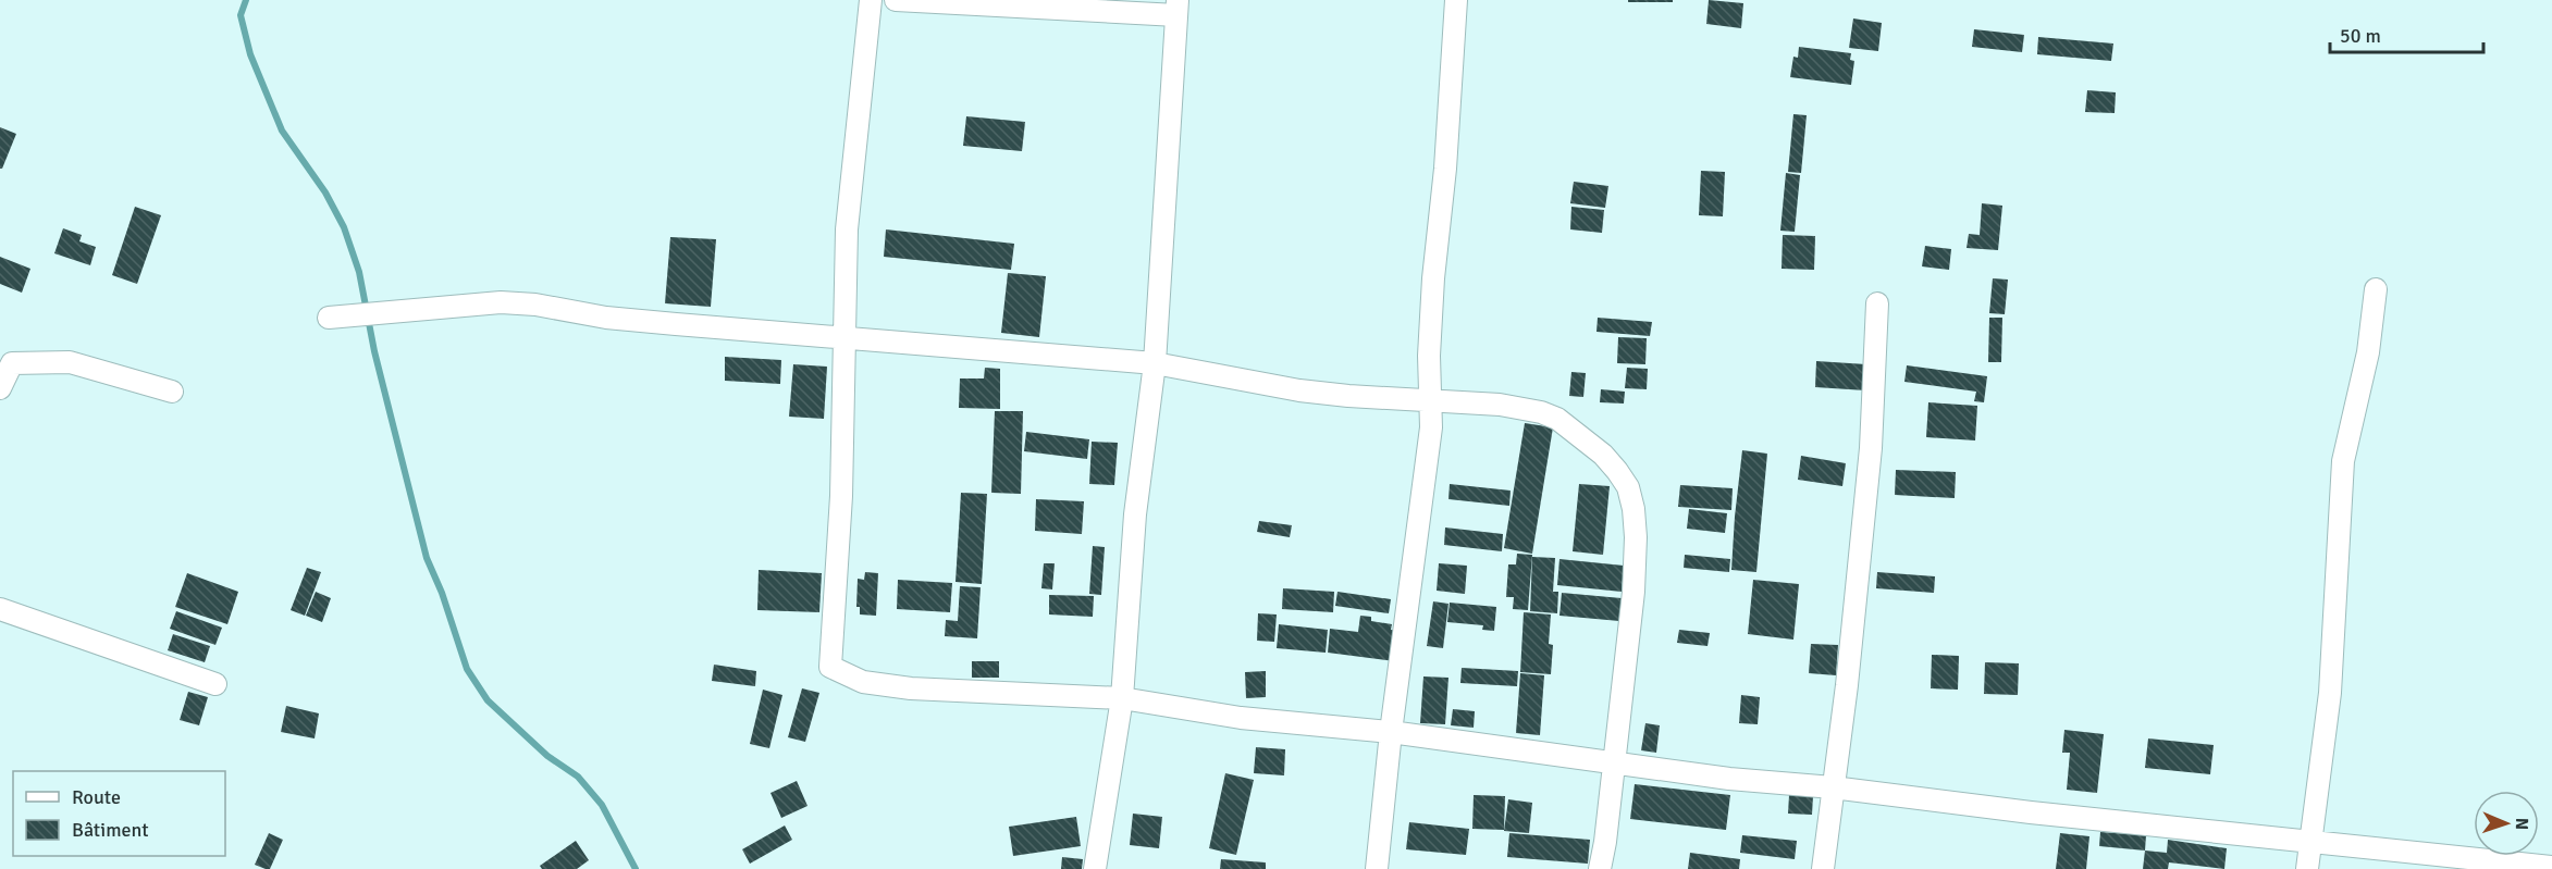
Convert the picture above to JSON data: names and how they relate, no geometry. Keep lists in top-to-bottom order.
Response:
{
  "legend": ["Route", "Bâtiment"],
  "scale_bar": "50 m",
  "north": "right"
}
